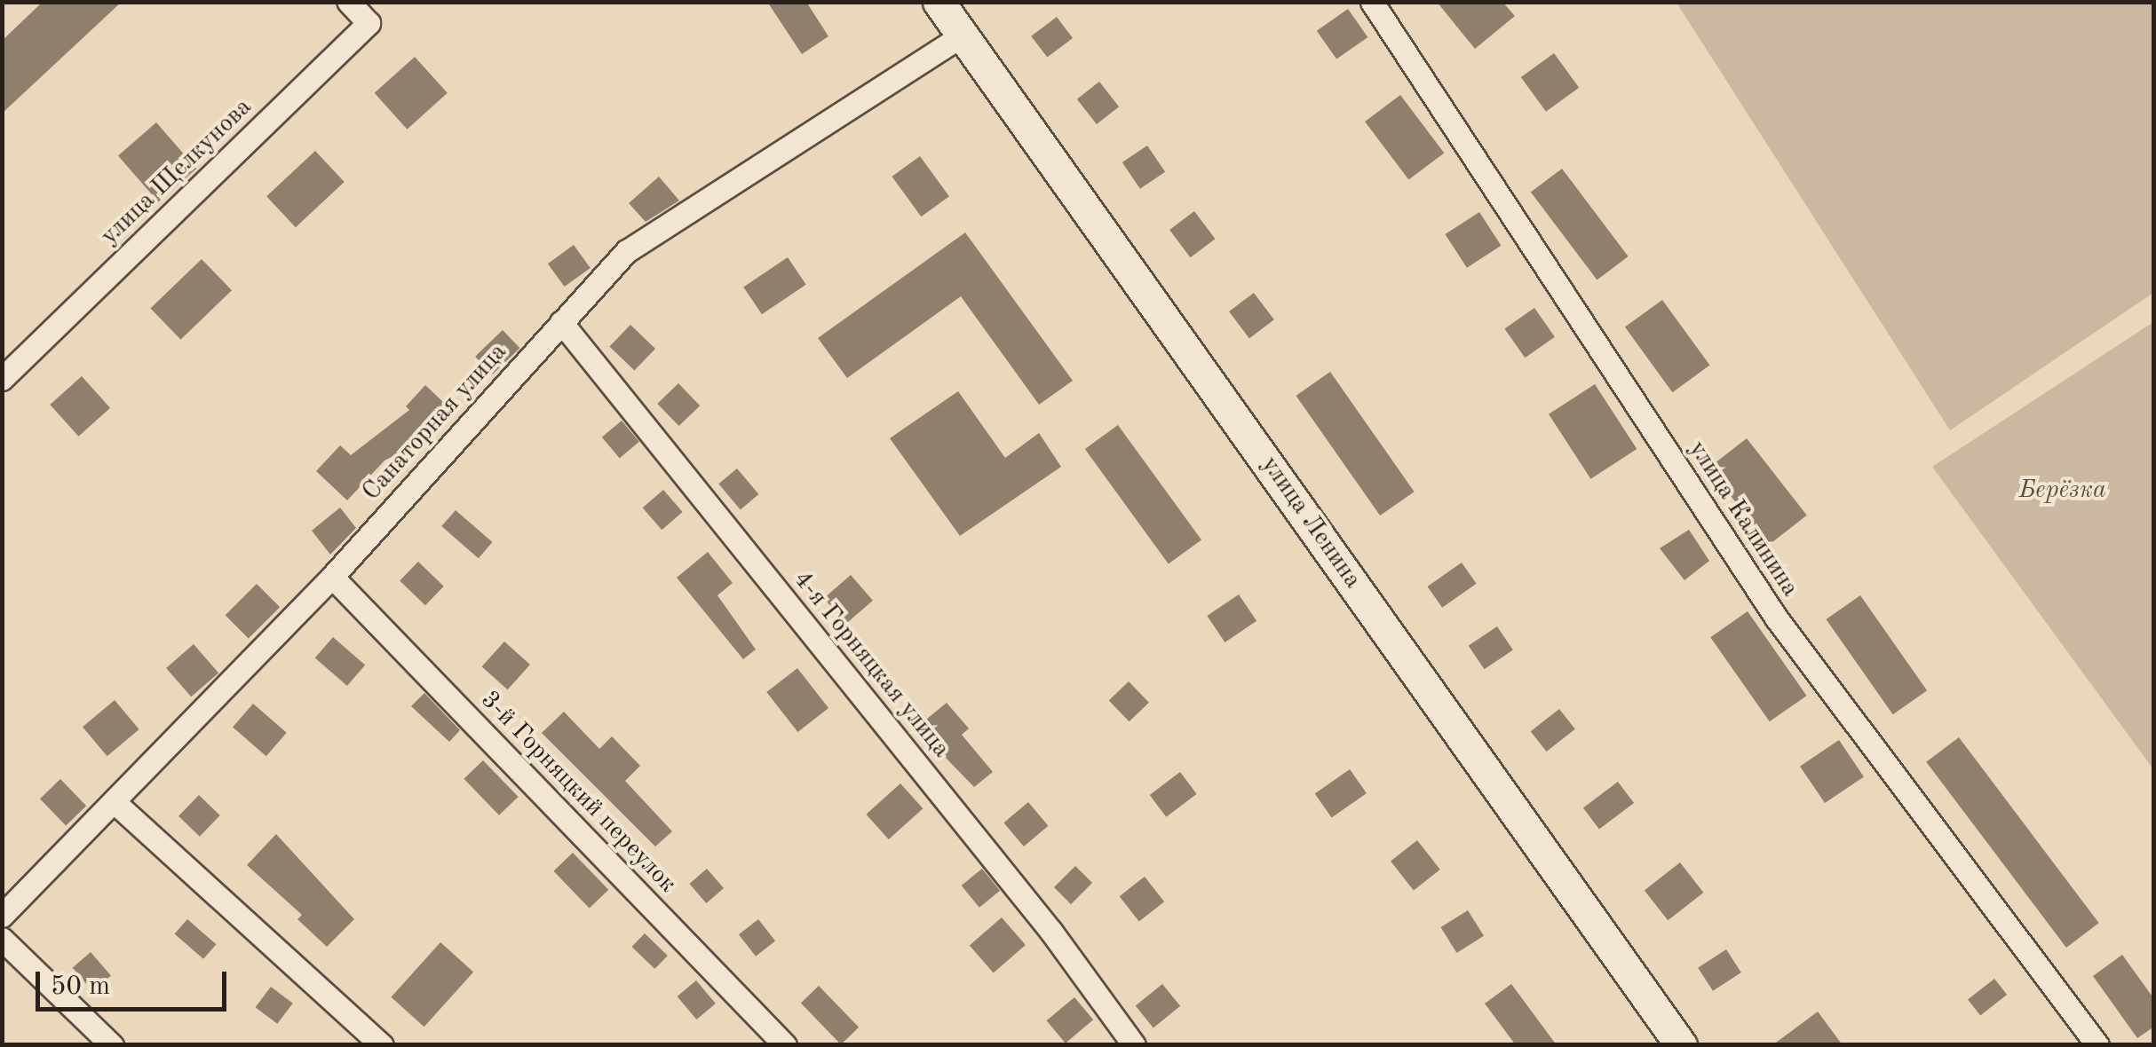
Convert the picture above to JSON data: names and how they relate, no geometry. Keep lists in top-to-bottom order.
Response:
{
  "streets": {
    "main road": ["улица Ленина"],
    "street": [
      "улица Щелкунова",
      "Санаторная улица",
      "улица Калинина",
      "4-я Горняцкая улица",
      "3-й Горняцкий переулок"
    ]
  },
  "crossings": [
    ["Санаторная улица", "улица Ленина"],
    ["Санаторная улица", "4-я Горняцкая улица"],
    ["Санаторная улица", "3-й Горняцкий переулок"]
  ],
  "parks": ["Берёзка"],
  "scale_bar": "50 m"
}
